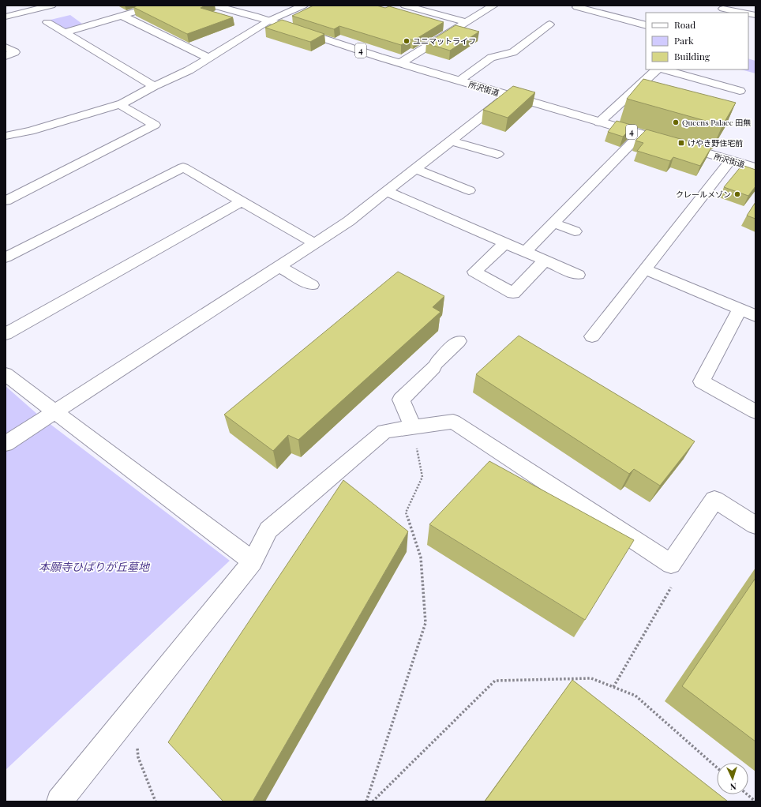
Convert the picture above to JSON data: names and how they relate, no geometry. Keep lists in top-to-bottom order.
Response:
{
  "streets": {
    "street": ["4", "所沢街道"]
  },
  "parks": ["本願寺ひばりが丘墓地"],
  "places": {
    "other": ["ユニマットライフ", "Queens Palace 田無", "クレールメゾン"],
    "transit": ["けやき野住宅前"]
  },
  "legend": ["Road", "Park", "Building"],
  "north": "bottom"
}
